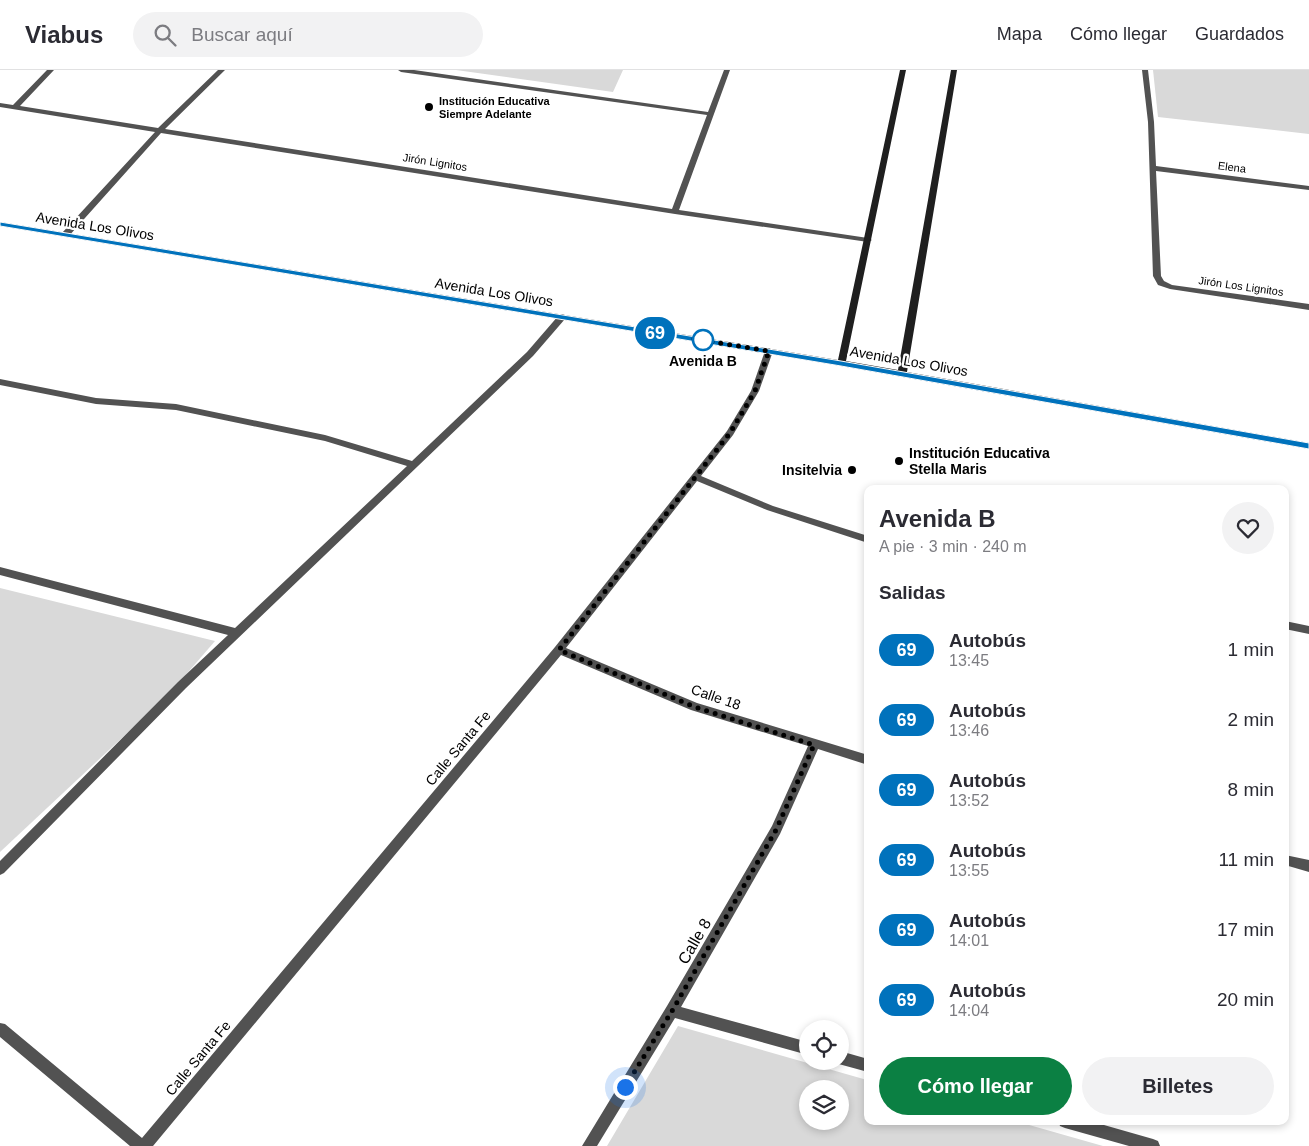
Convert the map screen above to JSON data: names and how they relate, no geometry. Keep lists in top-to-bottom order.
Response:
{
  "streets": {
    "street": [
      "Jirón Lignitos",
      "Elena",
      "Avenida Los Olivos",
      "Jirón Los Lignitos",
      "Calle 18",
      "Calle Santa Fe",
      "Calle 8"
    ]
  },
  "crossings": [
    ["Elena", "Jirón Los Lignitos"],
    ["Avenida Los Olivos", "Calle Santa Fe"],
    ["Calle 18", "Calle Santa Fe"],
    ["Calle 18", "Calle 8"]
  ],
  "places": [
    "Institución Educativa Siempre Adelante",
    "Avenida B",
    "Institución Educativa Stella Maris",
    "Insitelvia"
  ],
  "lines": ["bus line 69"],
  "page": {
    "header": "Viabus",
    "search": "Buscar aquí",
    "nav": ["Mapa", "Cómo llegar", "Guardados"],
    "on_map": "69",
    "heading": [
      ["Avenida B", "A pie · 3 min · 240 m"],
      "Salidas"
    ],
    "list": [
      {
        "mark": "69",
        "name": "Autobús",
        "note": "13:45",
        "value": "1 min"
      },
      {
        "mark": "69",
        "name": "Autobús",
        "note": "13:46",
        "value": "2 min"
      },
      {
        "mark": "69",
        "name": "Autobús",
        "note": "13:52",
        "value": "8 min"
      },
      {
        "mark": "69",
        "name": "Autobús",
        "note": "13:55",
        "value": "11 min"
      },
      {
        "mark": "69",
        "name": "Autobús",
        "note": "14:01",
        "value": "17 min"
      },
      {
        "mark": "69",
        "name": "Autobús",
        "note": "14:04",
        "value": "20 min"
      }
    ],
    "buttons": ["Cómo llegar", "Billetes"]
  }
}
